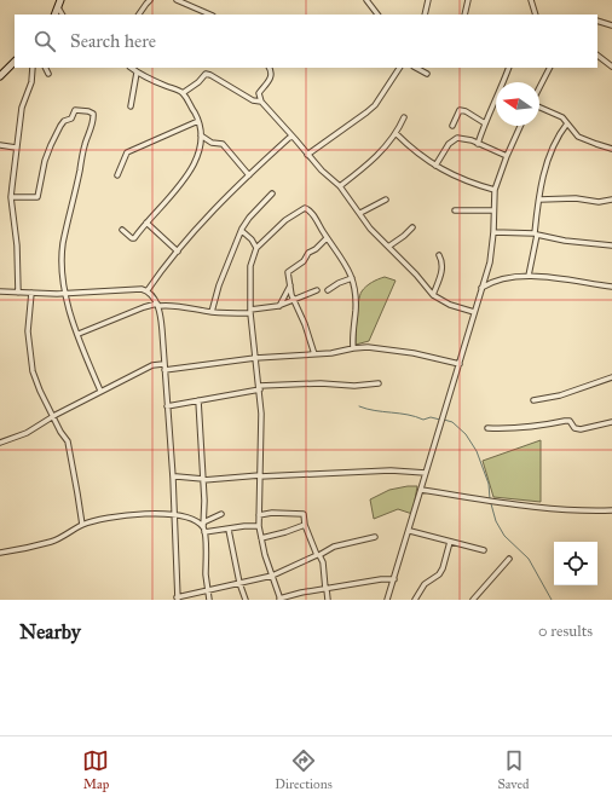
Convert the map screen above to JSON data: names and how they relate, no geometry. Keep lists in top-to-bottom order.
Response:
{
  "north": "left",
  "page": {
    "search": "Search here",
    "heading": ["Nearby", "0 results"],
    "nav": ["Map", "Directions", "Saved"]
  }
}
